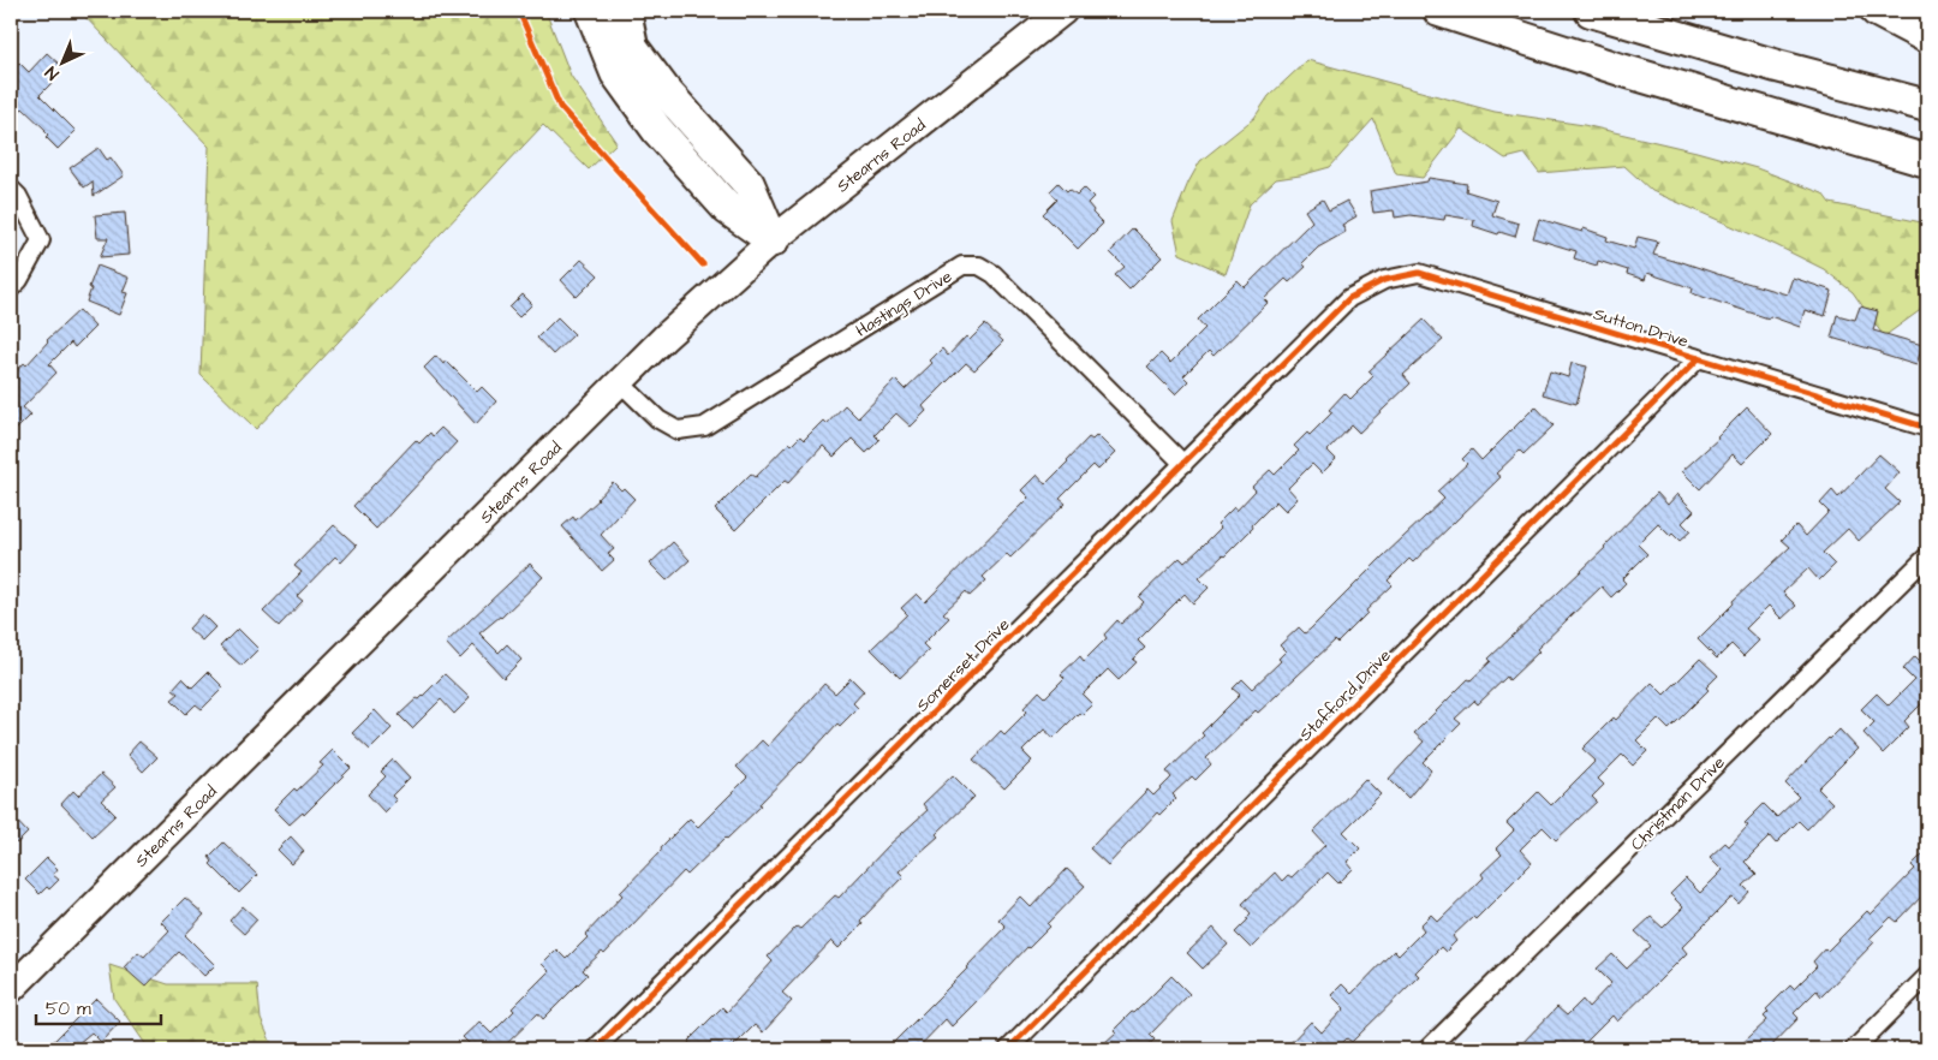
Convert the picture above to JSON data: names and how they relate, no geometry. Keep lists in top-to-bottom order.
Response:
{
  "streets": {
    "main road": ["Stearns Road"],
    "street": [
      "Hastings Drive",
      "Sutton Drive",
      "Somerset Drive",
      "Stafford Drive",
      "Christman Drive"
    ]
  },
  "crossings": [
    ["Stearns Road", "Hastings Drive"],
    ["Hastings Drive", "Somerset Drive"],
    ["Sutton Drive", "Somerset Drive"],
    ["Sutton Drive", "Stafford Drive"]
  ],
  "scale_bar": "50 m",
  "north": "bottom left"
}
